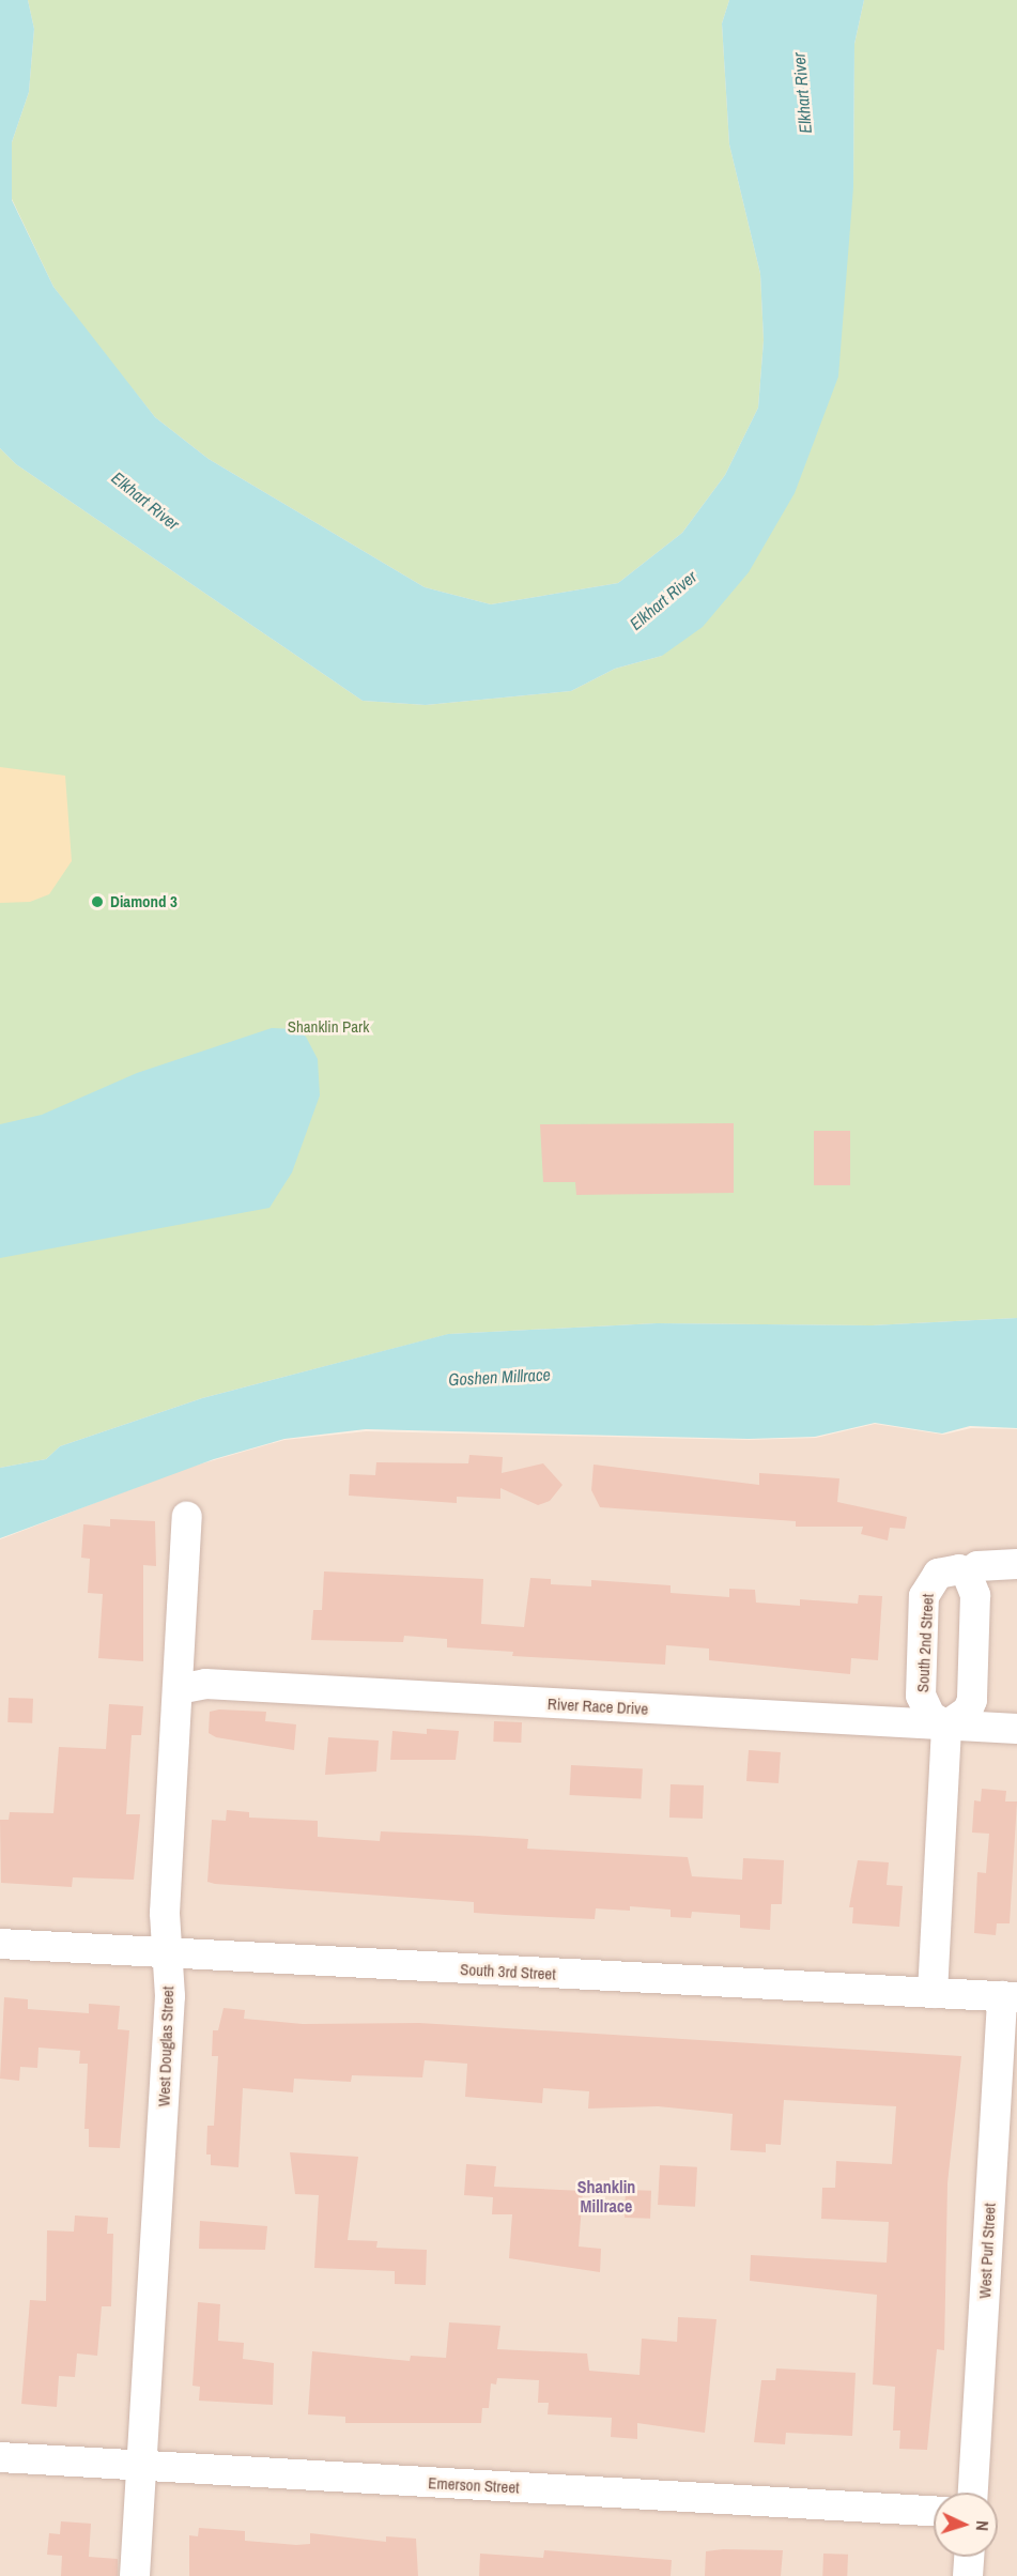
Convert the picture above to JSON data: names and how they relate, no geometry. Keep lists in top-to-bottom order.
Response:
{
  "streets": {
    "street": [
      "South 2nd Street",
      "River Race Drive",
      "South 3rd Street",
      "West Douglas Street",
      "West Purl Street",
      "Emerson Street"
    ]
  },
  "crossings": [
    ["South 2nd Street", "River Race Drive"],
    ["River Race Drive", "West Douglas Street"],
    ["South 3rd Street", "West Douglas Street"],
    ["South 3rd Street", "West Purl Street"],
    ["West Douglas Street", "Emerson Street"]
  ],
  "districts": ["Shanklin Millrace"],
  "water": ["Elkhart River", "Goshen Millrace"],
  "parks": ["Shanklin Park"],
  "places": ["Diamond 3"],
  "north": "right"
}
